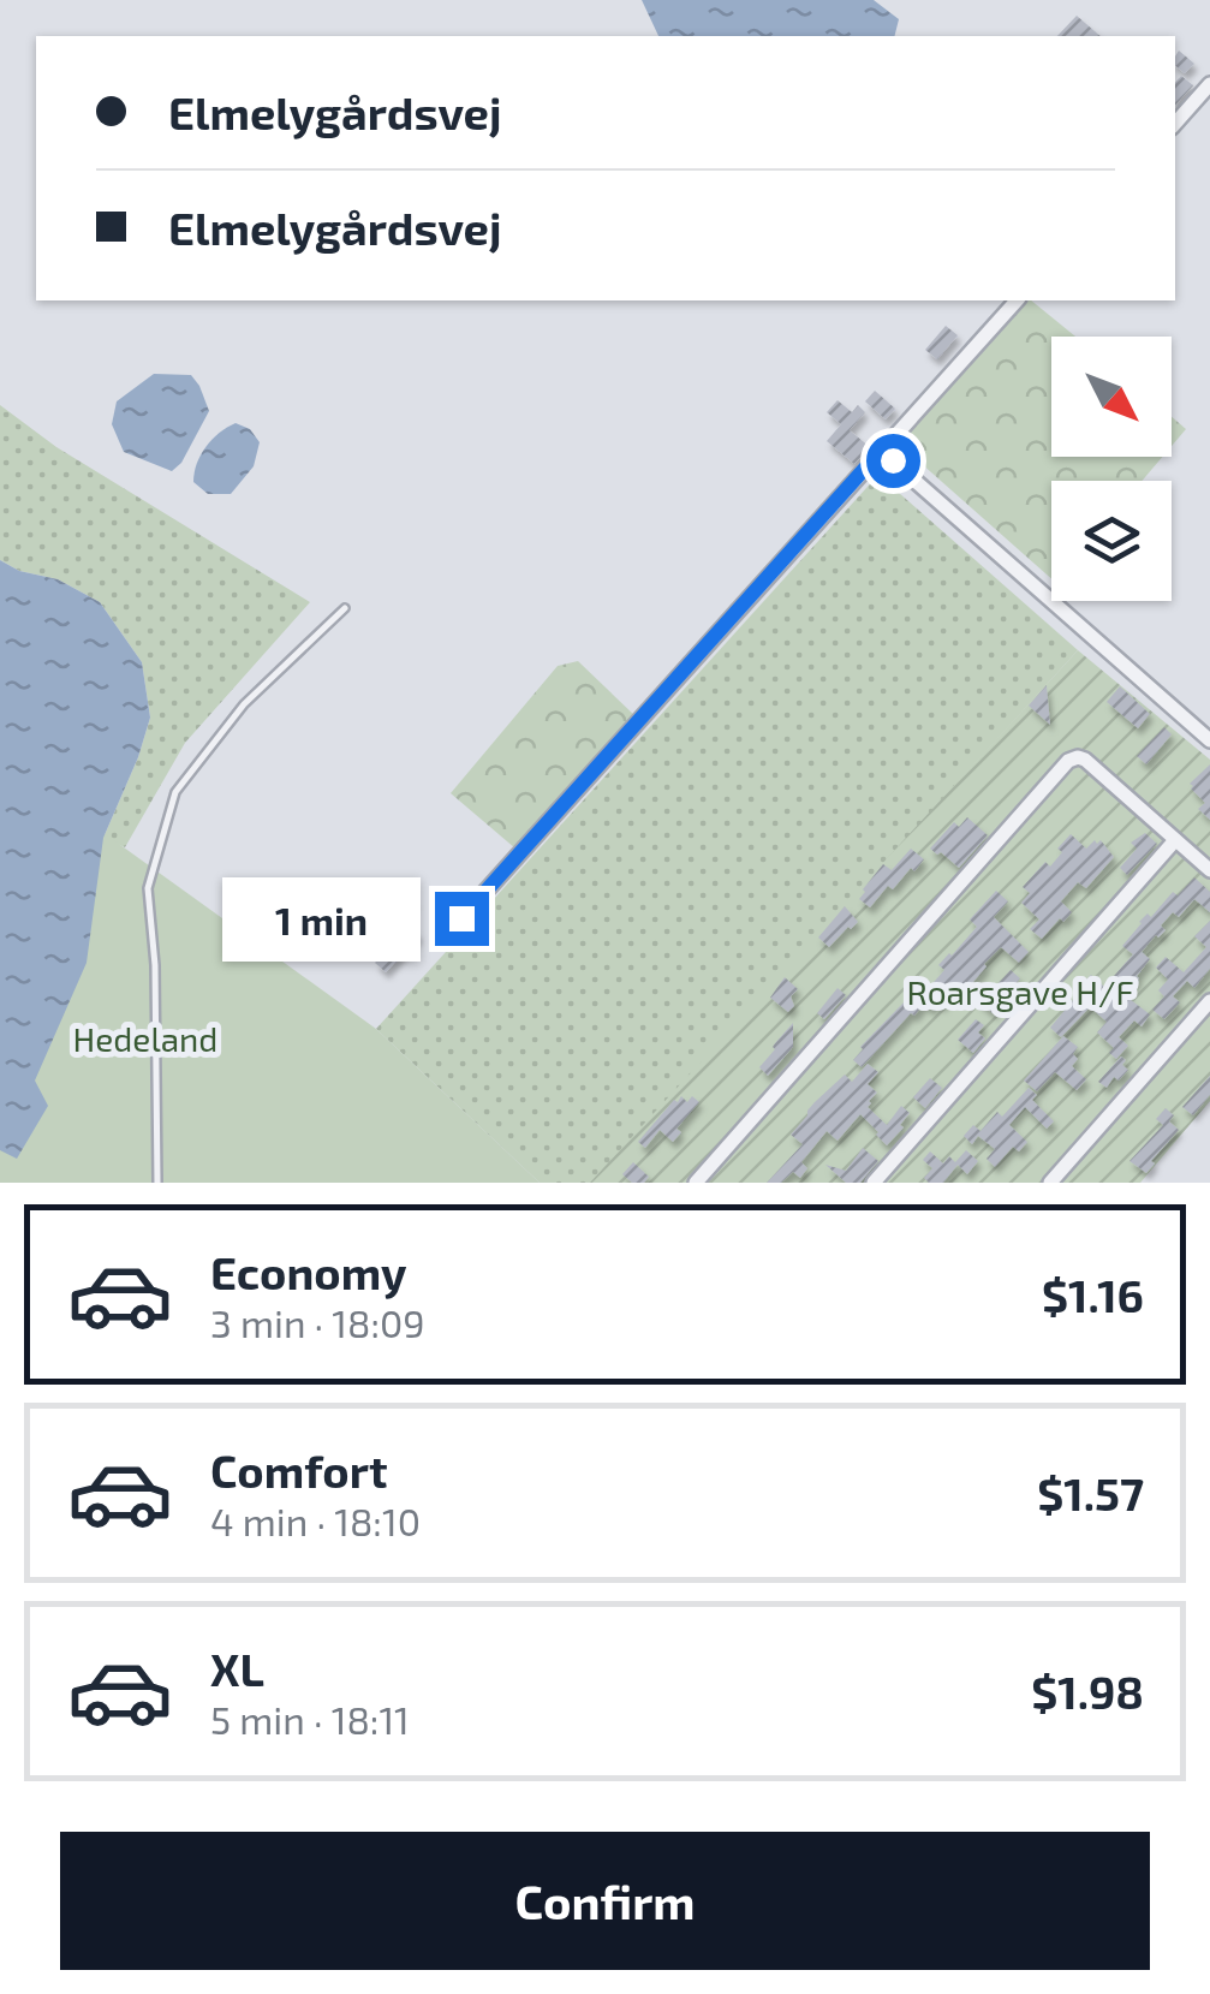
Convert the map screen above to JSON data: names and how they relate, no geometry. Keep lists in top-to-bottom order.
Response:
{
  "parks": ["Roarsgave H/F", "Hedeland"],
  "north": "bottom right",
  "page": {
    "banner": ["Elmelygårdsvej", "Elmelygårdsvej"],
    "bubble": "1 min",
    "list": [
      {
        "name": "Economy",
        "note": "3 min · 18:09",
        "value": "$1.16"
      },
      {
        "name": "Comfort",
        "note": "4 min · 18:10",
        "value": "$1.57"
      },
      {
        "name": "XL",
        "note": "5 min · 18:11",
        "value": "$1.98"
      }
    ],
    "buttons": "Confirm"
  }
}
